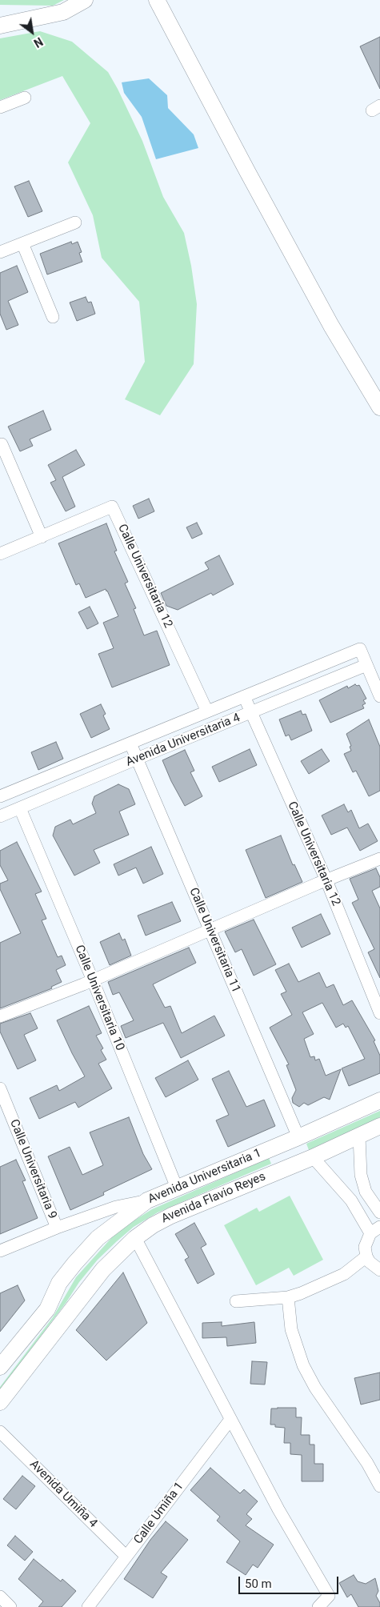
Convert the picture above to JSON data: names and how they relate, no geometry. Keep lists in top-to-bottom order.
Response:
{
  "streets": {
    "main road": ["Avenida Universitaria 1", "Avenida Flavio Reyes"],
    "street": [
      "Calle Universitaria 12",
      "Avenida Universitaria 4",
      "Calle Universitaria 11",
      "Calle Universitaria 10",
      "Calle Universitaria 9",
      "Avenida Umiña 4",
      "Calle Umiña 1"
    ]
  },
  "crossings": [
    ["Calle Universitaria 12", "Avenida Universitaria 4"],
    ["Avenida Universitaria 4", "Calle Universitaria 11"],
    ["Avenida Universitaria 4", "Calle Universitaria 10"],
    ["Calle Universitaria 11", "Avenida Universitaria 1"],
    ["Calle Universitaria 10", "Avenida Universitaria 1"],
    ["Avenida Umiña 4", "Calle Umiña 1"]
  ],
  "scale_bar": "50 m",
  "north": "bottom right"
}
